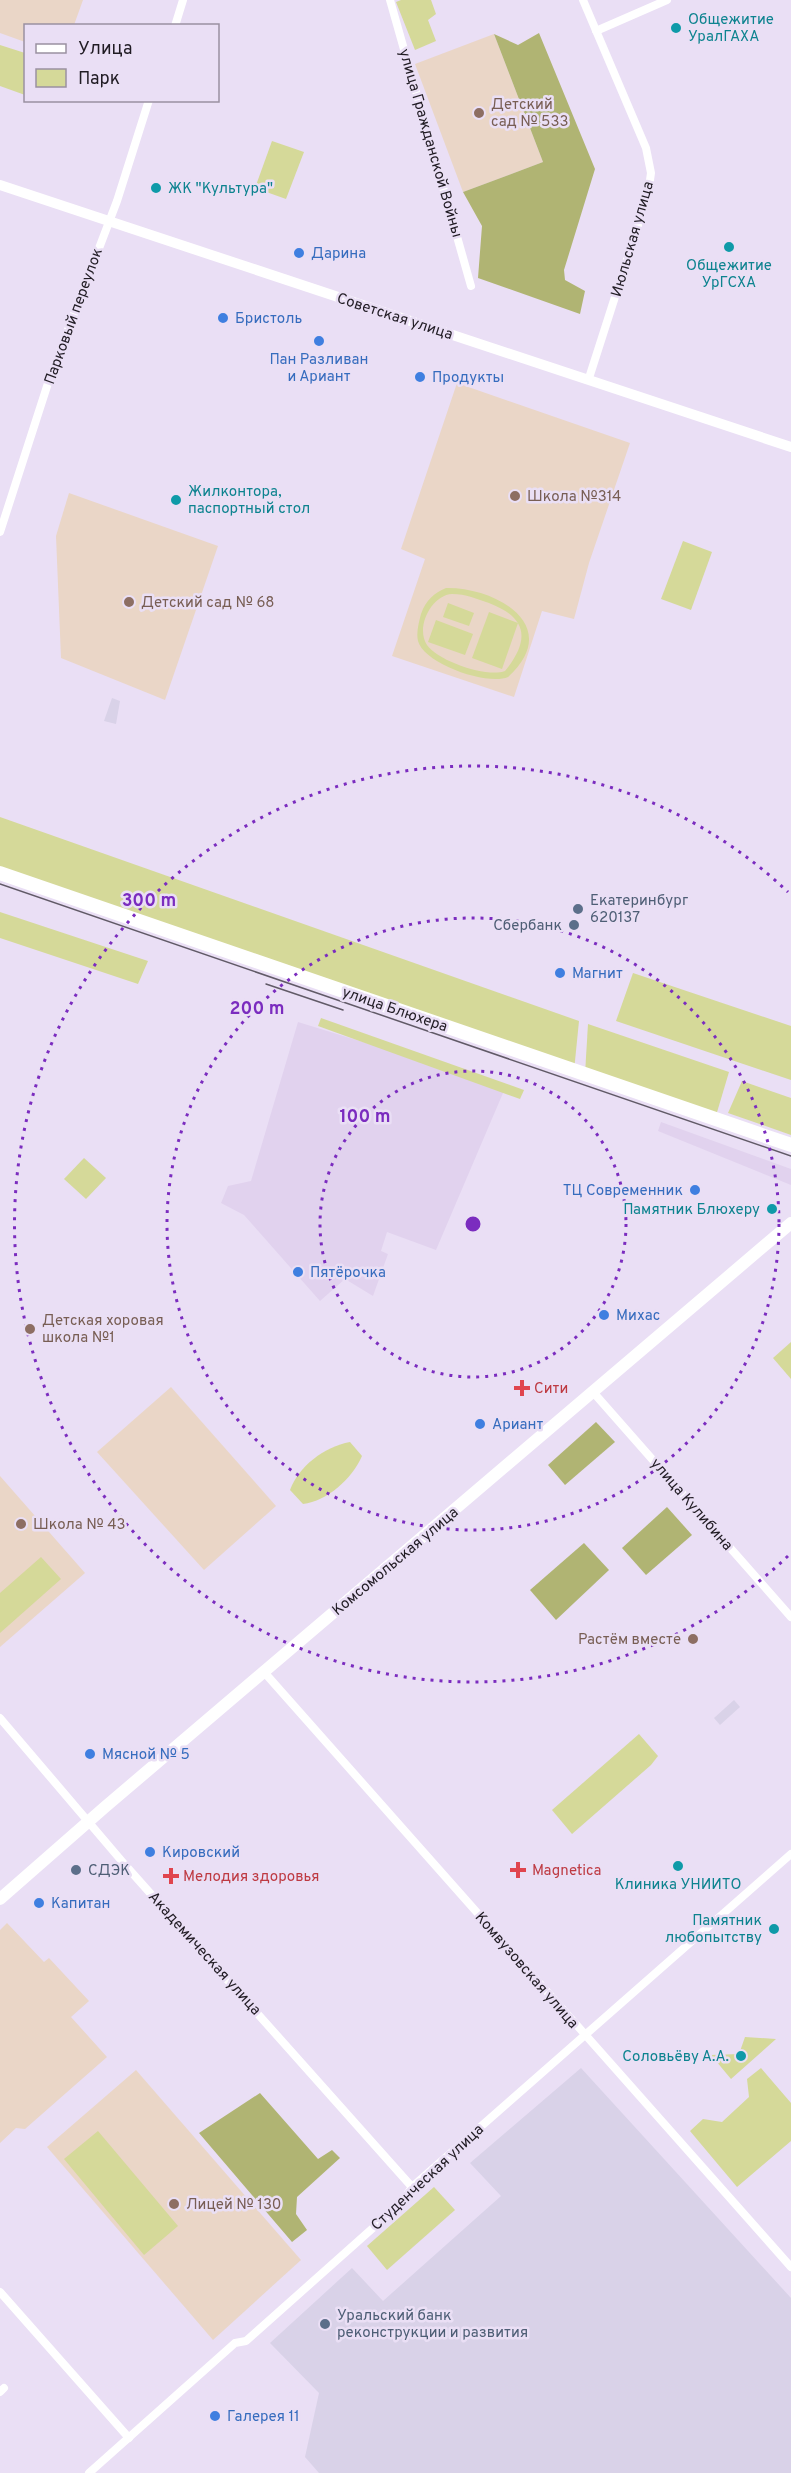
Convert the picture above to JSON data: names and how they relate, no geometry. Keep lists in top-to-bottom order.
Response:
{
  "streets": {
    "main road": ["улица Блюхера", "Комсомольская улица"],
    "street": [
      "улица Гражданской Войны",
      "Июльская улица",
      "Парковый переулок",
      "Советская улица",
      "улица Кулибина",
      "Академическая улица",
      "Комвузовская улица",
      "Студенческая улица"
    ]
  },
  "crossings": [
    ["Июльская улица", "Советская улица"],
    ["Парковый переулок", "Советская улица"],
    ["улица Кулибина", "Комсомольская улица"],
    ["Комсомольская улица", "Академическая улица"],
    ["Комсомольская улица", "Комвузовская улица"],
    ["Академическая улица", "Студенческая улица"],
    ["Комвузовская улица", "Студенческая улица"]
  ],
  "places": {
    "other": [
      "Общежитие УралГАХА",
      "Детский сад № 533",
      "ЖК \"Культура\"",
      "Общежитие УрГСХА",
      "Дарина",
      "Бристоль",
      "Пан Разливан и Ариант",
      "Продукты",
      "Школа №314",
      "Жилконтора, паспортный стол",
      "Детский сад № 68",
      "Екатеринбург 620137",
      "Сбербанк",
      "Магнит",
      "ТЦ Современник",
      "Памятник Блюхеру",
      "Пятёрочка",
      "Михас",
      "Детская хоровая школа №1",
      "Ариант",
      "Школа № 43",
      "Растём вместе",
      "Мясной № 5",
      "Кировский",
      "Клиника УНИИТО",
      "СДЭК",
      "Капитан",
      "Памятник любопытству",
      "Соловьёву А.А.",
      "Лицей № 130",
      "Уральский банк реконструкции и развития",
      "Галерея 11"
    ],
    "health": ["Сити", "Magnetica", "Мелодия здоровья"]
  },
  "legend": ["Улица", "Парк"],
  "rings": ["300 m", "200 m", "100 m"]
}
